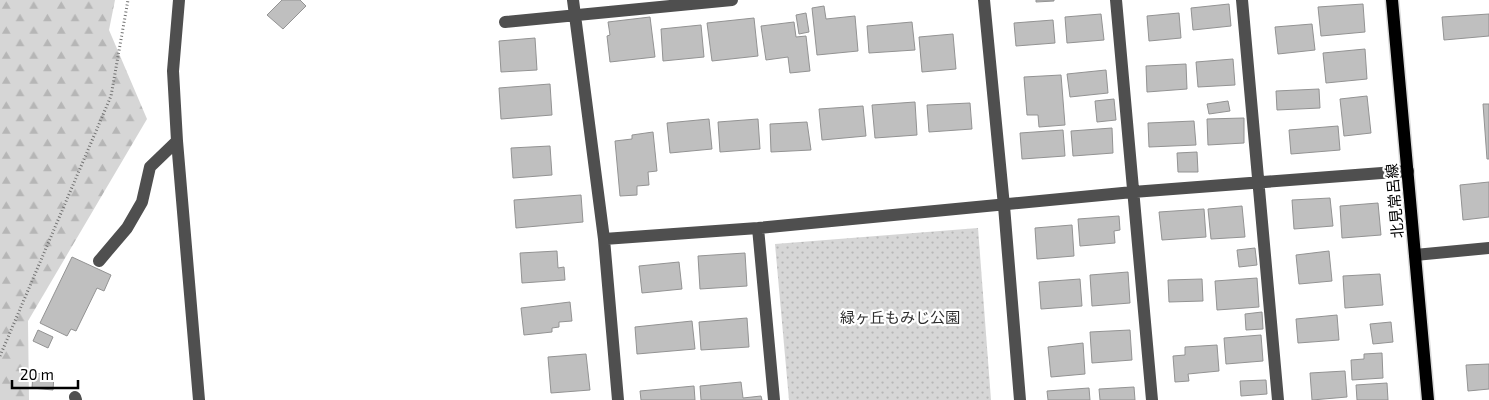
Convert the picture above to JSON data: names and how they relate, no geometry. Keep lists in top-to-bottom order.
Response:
{
  "streets": {
    "main road": ["北見常呂線"]
  },
  "parks": ["緑ヶ丘もみじ公園"],
  "scale_bar": "20 m"
}
